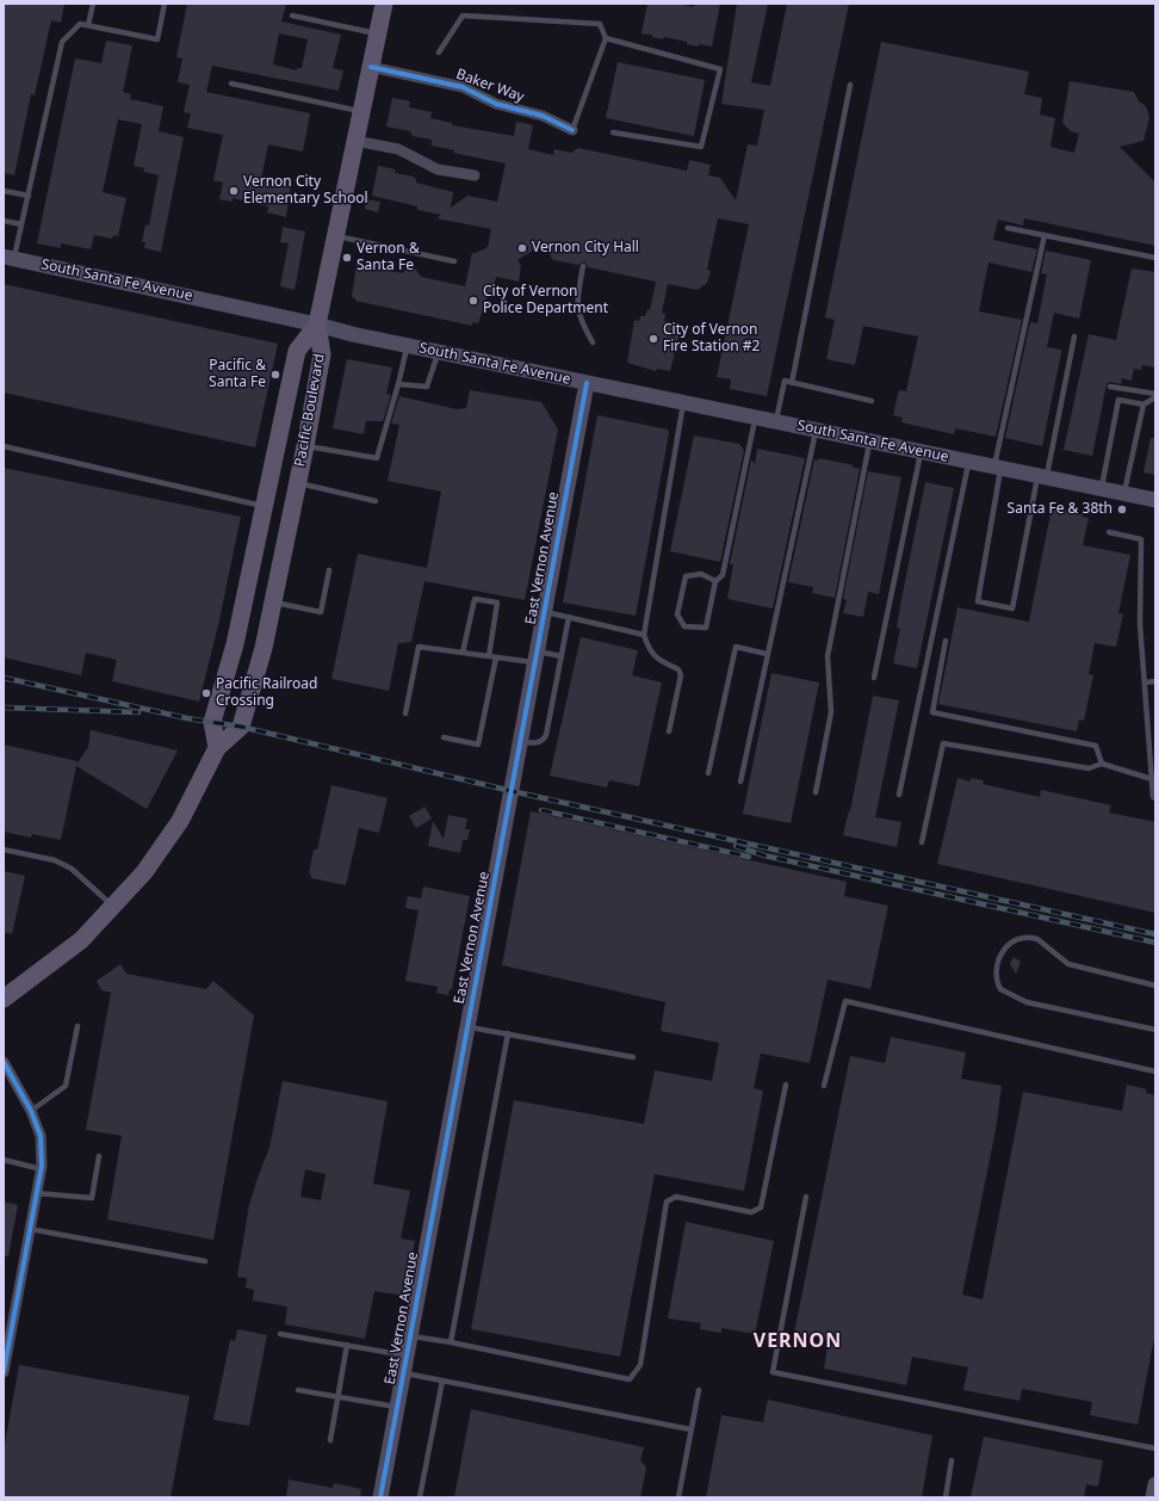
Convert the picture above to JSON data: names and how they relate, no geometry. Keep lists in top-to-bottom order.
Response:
{
  "streets": {
    "main road": ["South Santa Fe Avenue", "Pacific Boulevard", "East Vernon Avenue"],
    "street": ["Baker Way"]
  },
  "crossings": [
    ["South Santa Fe Avenue", "Pacific Boulevard"],
    ["South Santa Fe Avenue", "East Vernon Avenue"]
  ],
  "districts": ["VERNON"],
  "places": [
    "Vernon City Elementary School",
    "Vernon City Hall",
    "Vernon & Santa Fe",
    "City of Vernon Police Department",
    "City of Vernon Fire Station #2",
    "Pacific & Santa Fe",
    "Santa Fe & 38th",
    "Pacific Railroad Crossing"
  ]
}
